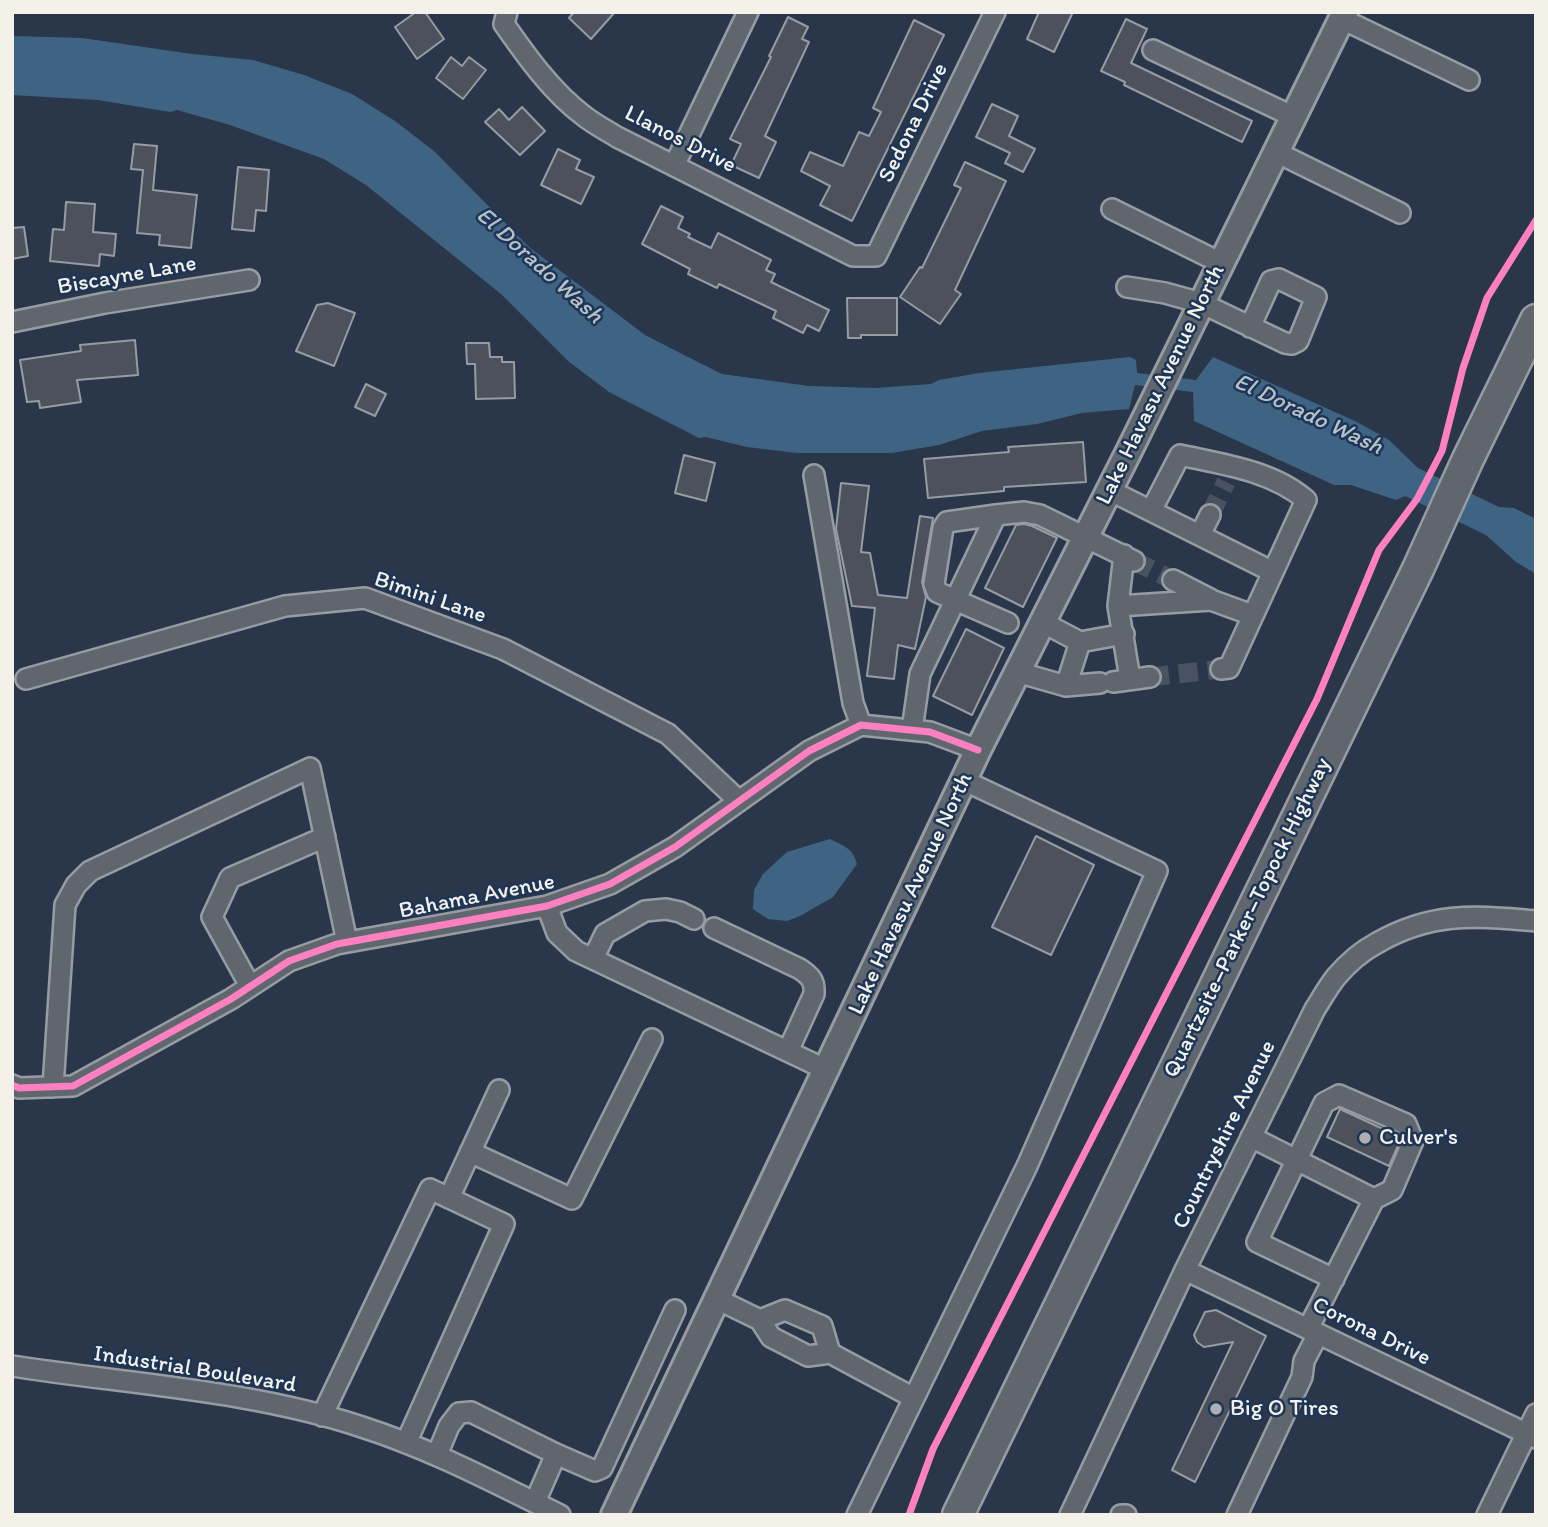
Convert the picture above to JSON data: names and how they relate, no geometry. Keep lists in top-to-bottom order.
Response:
{
  "streets": {
    "highway": ["Quartzsite–Parker–Topock Highway"],
    "main road": ["Lake Havasu Avenue North"],
    "street": [
      "Sedona Drive",
      "Llanos Drive",
      "Biscayne Lane",
      "Bimini Lane",
      "Bahama Avenue",
      "Countryshire Avenue",
      "Corona Drive",
      "Industrial Boulevard"
    ]
  },
  "crossings": [
    ["Sedona Drive", "Llanos Drive"],
    ["Bimini Lane", "Bahama Avenue"],
    ["Countryshire Avenue", "Corona Drive"]
  ],
  "water": ["El Dorado Wash"],
  "places": ["Culver's", "Big O Tires"]
}
